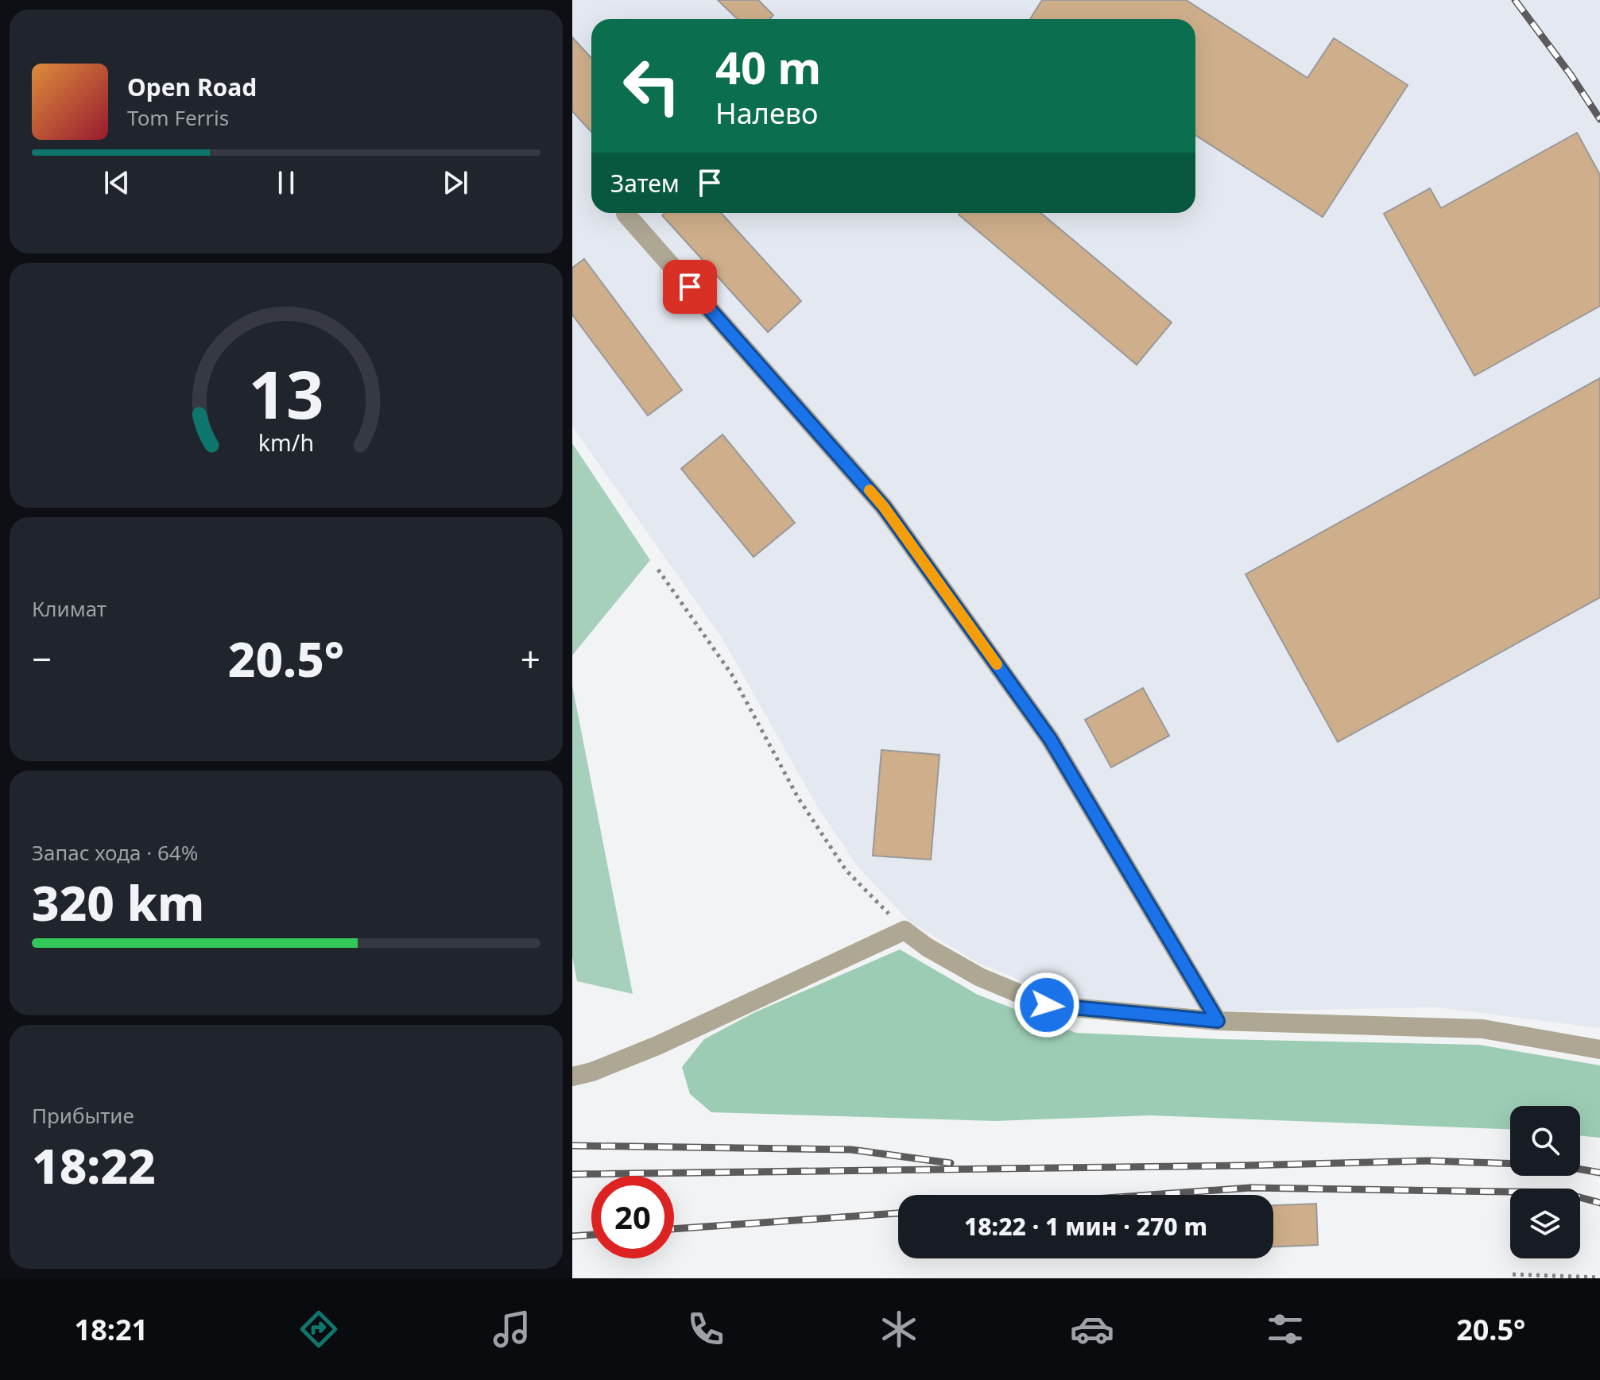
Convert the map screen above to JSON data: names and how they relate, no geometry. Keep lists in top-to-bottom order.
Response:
{
  "page": {
    "turn": ["40 m", "Налево"],
    "song": ["Open Road", "Tom Ferris"],
    "then": "Затем",
    "tile": [
      "Климат",
      ["Запас хода · 64%", "320 km"],
      ["Прибытие", "18:22"]
    ],
    "heat": ["−", "20.5°", "+"],
    "limit": "20",
    "trip": "18:22 · 1 мин · 270 m",
    "tabs": ["18:21", "20.5°"],
    "gauge": ["13", "km/h"]
  }
}
